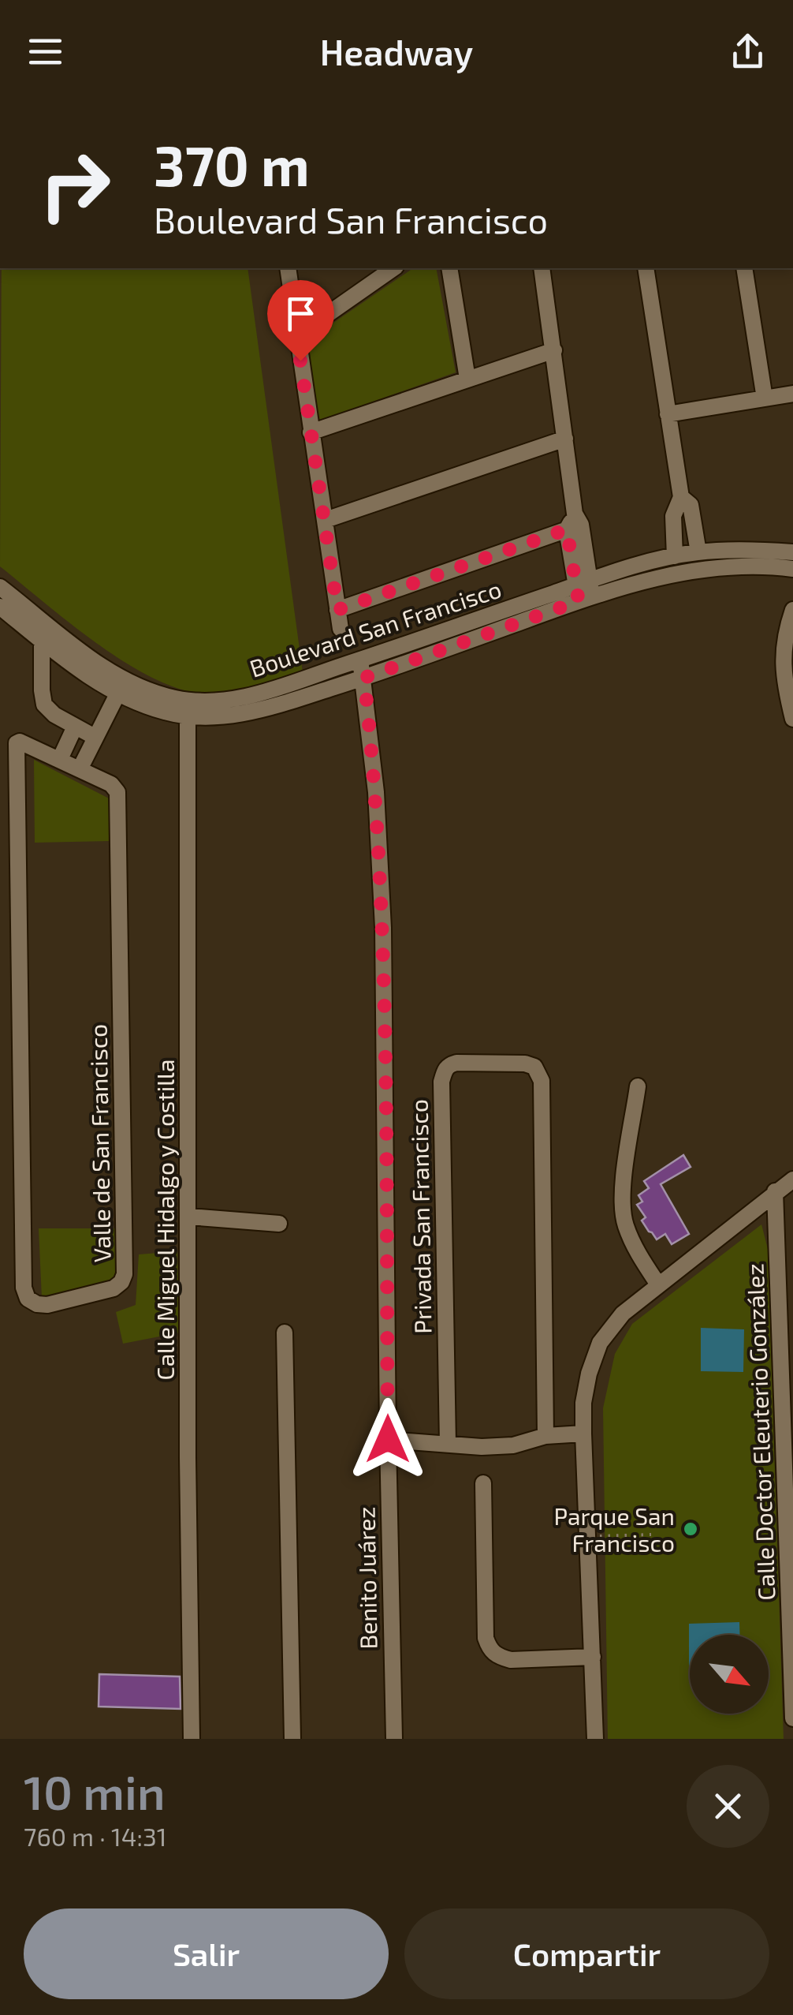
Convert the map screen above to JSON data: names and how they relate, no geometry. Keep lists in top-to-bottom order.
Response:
{
  "streets": {
    "street": [
      "Boulevard San Francisco",
      "Valle de San Francisco",
      "Privada San Francisco",
      "Calle Miguel Hidalgo y Costilla",
      "Calle Doctor Eleuterio González",
      "Benito Juárez"
    ]
  },
  "crossings": [
    ["Boulevard San Francisco", "Calle Miguel Hidalgo y Costilla"],
    ["Boulevard San Francisco", "Benito Juárez"]
  ],
  "places": ["Parque San Francisco"],
  "north": "bottom right",
  "page": {
    "header": "Headway",
    "turn": ["370 m", "Boulevard San Francisco"],
    "heading": ["10 min", "760 m · 14:31"],
    "buttons": ["Salir", "Compartir"]
  }
}
